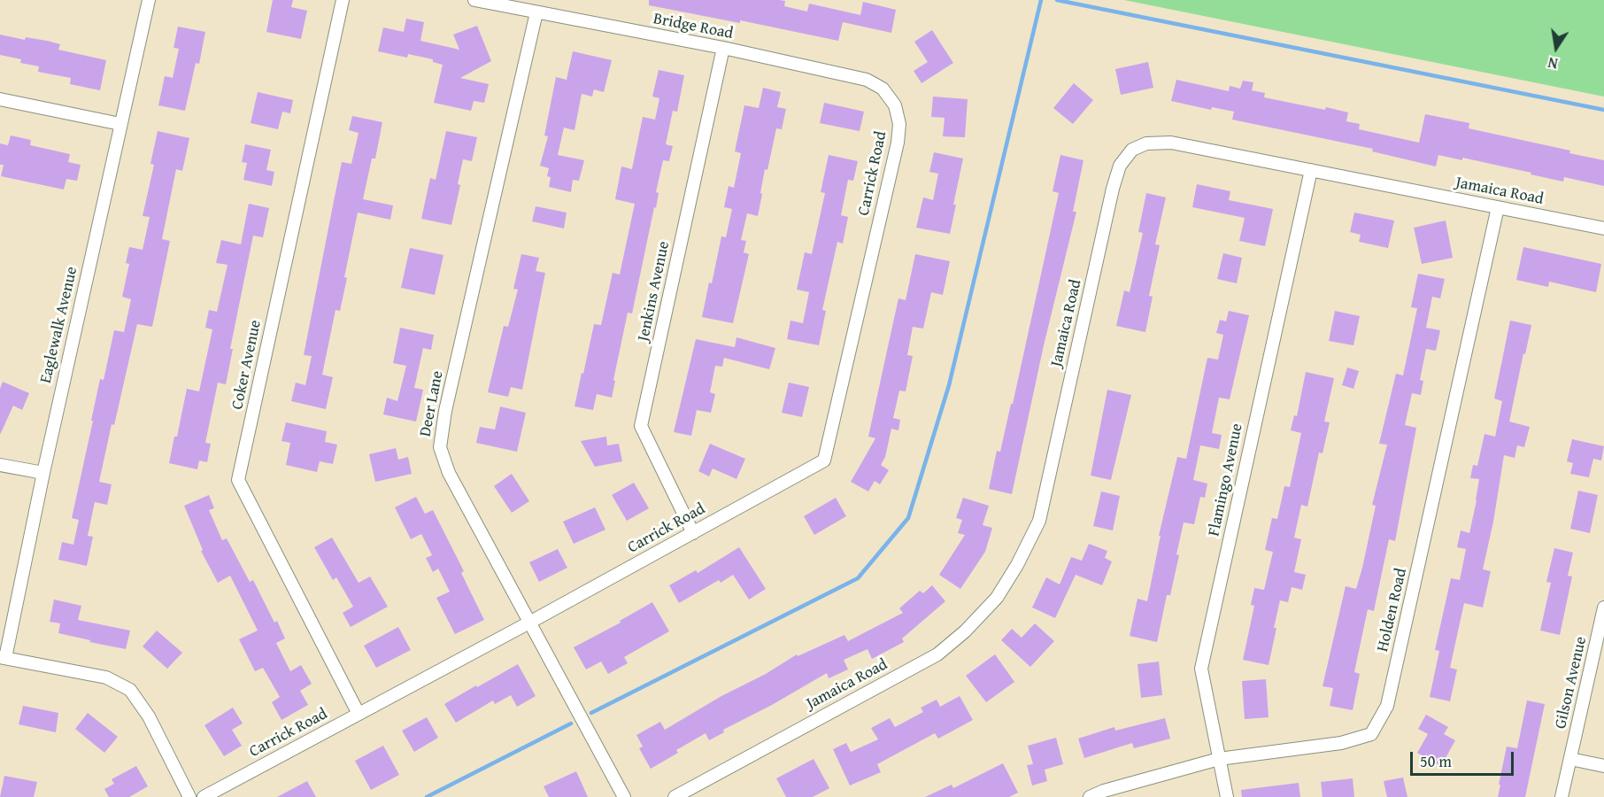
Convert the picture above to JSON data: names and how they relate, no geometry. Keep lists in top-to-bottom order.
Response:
{
  "streets": {
    "street": [
      "Bridge Road",
      "Carrick Road",
      "Jamaica Road",
      "Jenkins Avenue",
      "Eaglewalk Avenue",
      "Coker Avenue",
      "Deer Lane",
      "Flamingo Avenue",
      "Holden Road",
      "Gilson Avenue"
    ]
  },
  "crossings": [
    ["Bridge Road", "Carrick Road"],
    ["Bridge Road", "Jenkins Avenue"],
    ["Bridge Road", "Deer Lane"],
    ["Carrick Road", "Jenkins Avenue"],
    ["Carrick Road", "Coker Avenue"],
    ["Carrick Road", "Deer Lane"],
    ["Jamaica Road", "Flamingo Avenue"],
    ["Jamaica Road", "Holden Road"],
    ["Flamingo Avenue", "Holden Road"]
  ],
  "scale_bar": "50 m",
  "north": "bottom"
}
